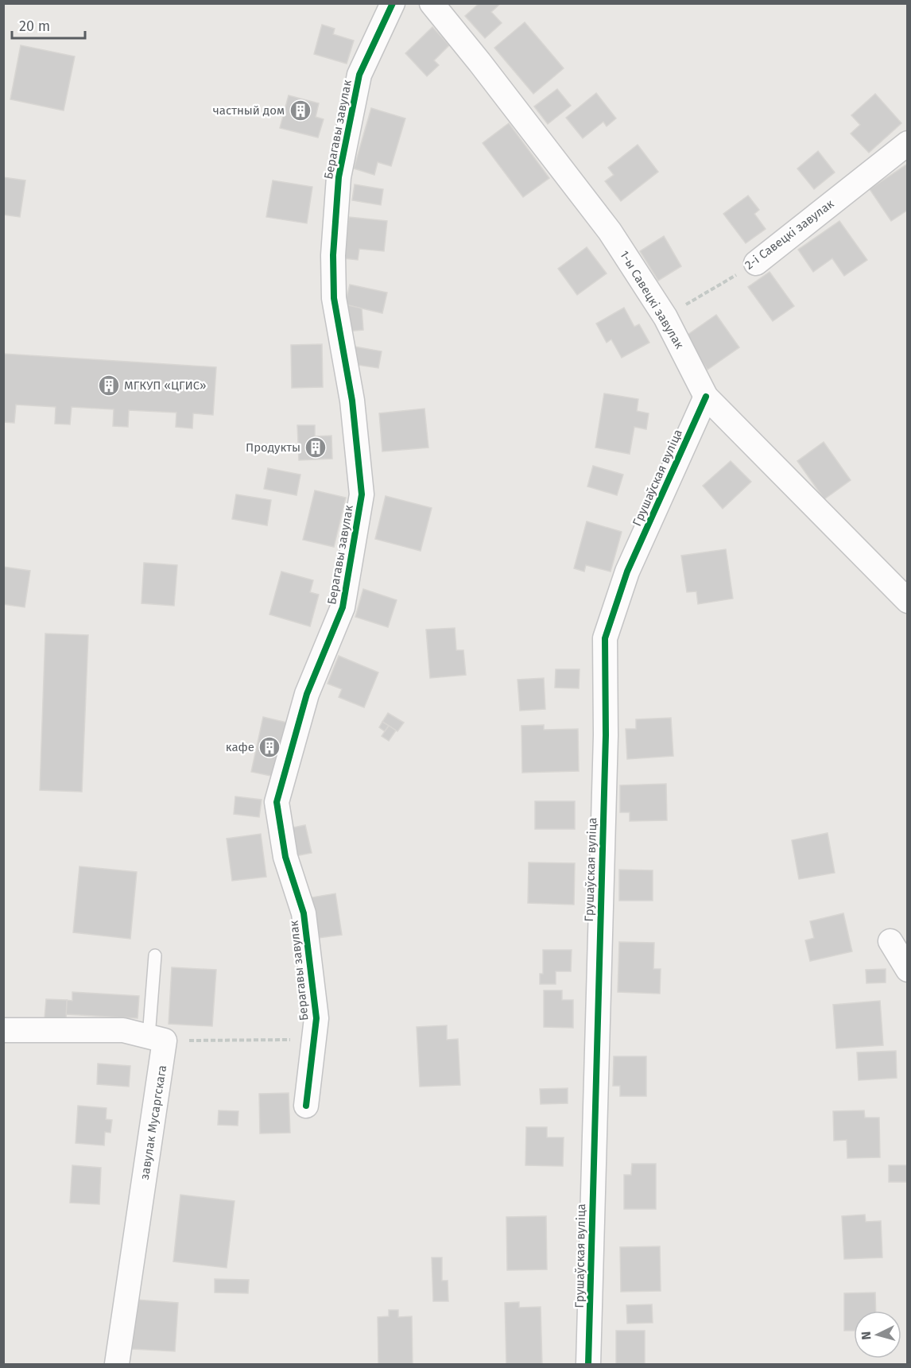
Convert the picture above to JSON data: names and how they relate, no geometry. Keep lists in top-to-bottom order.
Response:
{
  "streets": {
    "street": [
      "Берагавы завулак",
      "2-і Савецкі завулак",
      "1-ы Савецкі завулак",
      "Грушаўская вуліца",
      "завулак Мусаргскага"
    ]
  },
  "crossings": [
    ["2-і Савецкі завулак", "1-ы Савецкі завулак"],
    ["1-ы Савецкі завулак", "Грушаўская вуліца"]
  ],
  "places": {
    "building": [
      "частный дом",
      "МГКУП «ЦГИС»",
      "Продукты",
      "кафе"
    ]
  },
  "scale_bar": "20 m",
  "north": "left"
}
